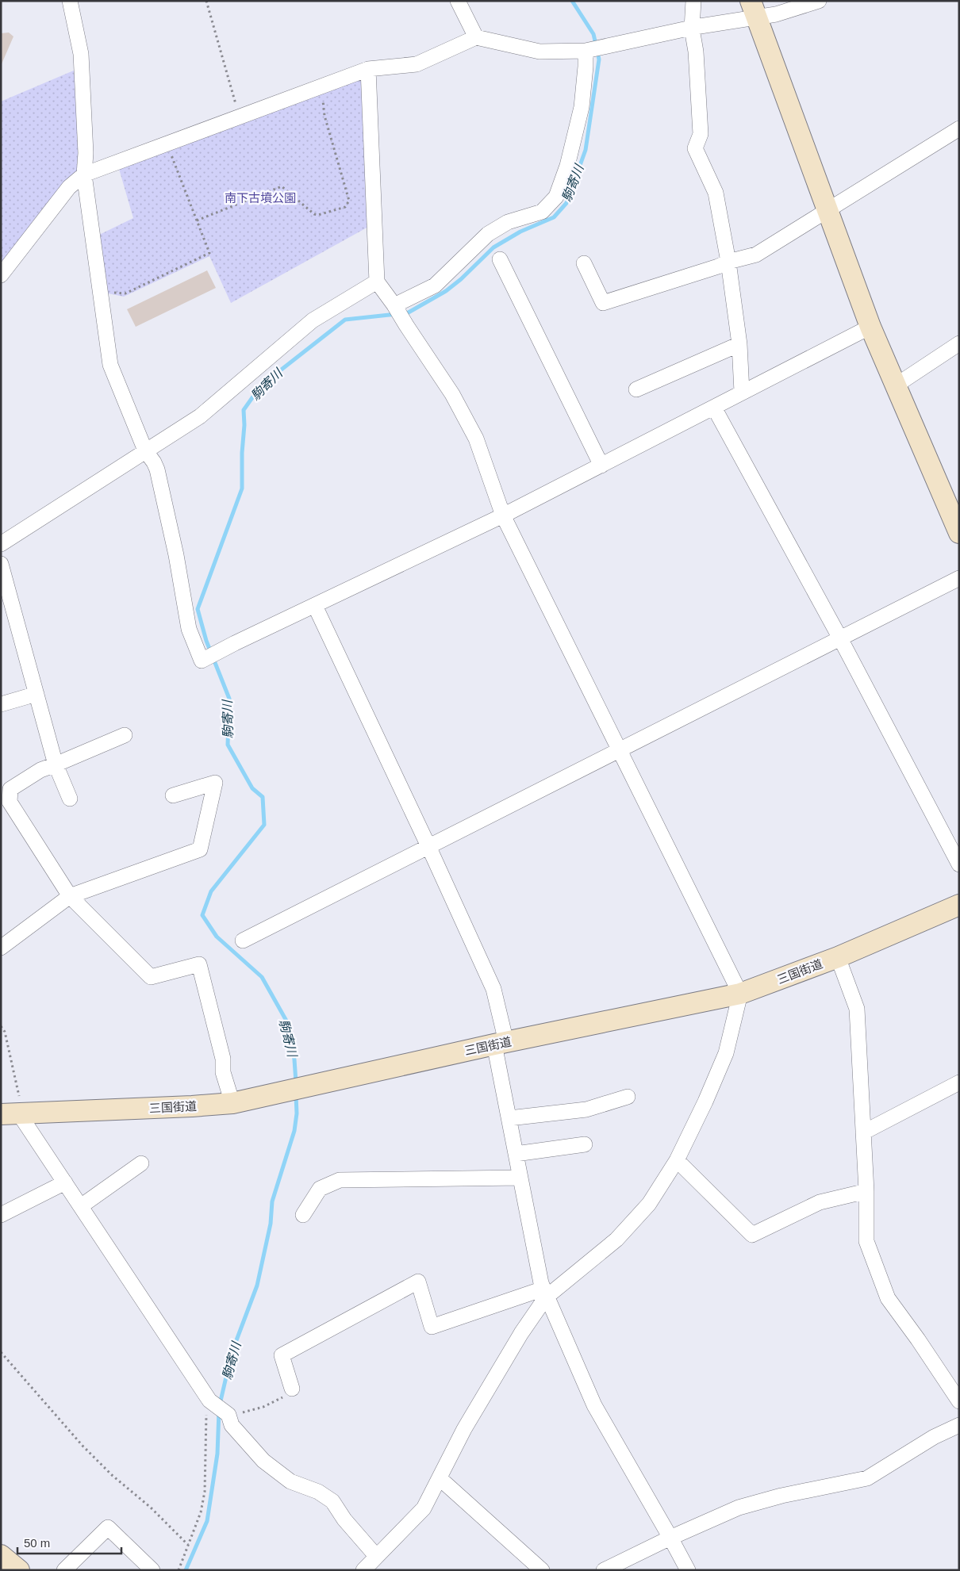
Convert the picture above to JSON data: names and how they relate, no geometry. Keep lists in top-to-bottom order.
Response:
{
  "streets": {
    "street": ["三国街道"]
  },
  "water": ["駒寄川"],
  "parks": ["南下古墳公園"],
  "scale_bar": "50 m"
}
